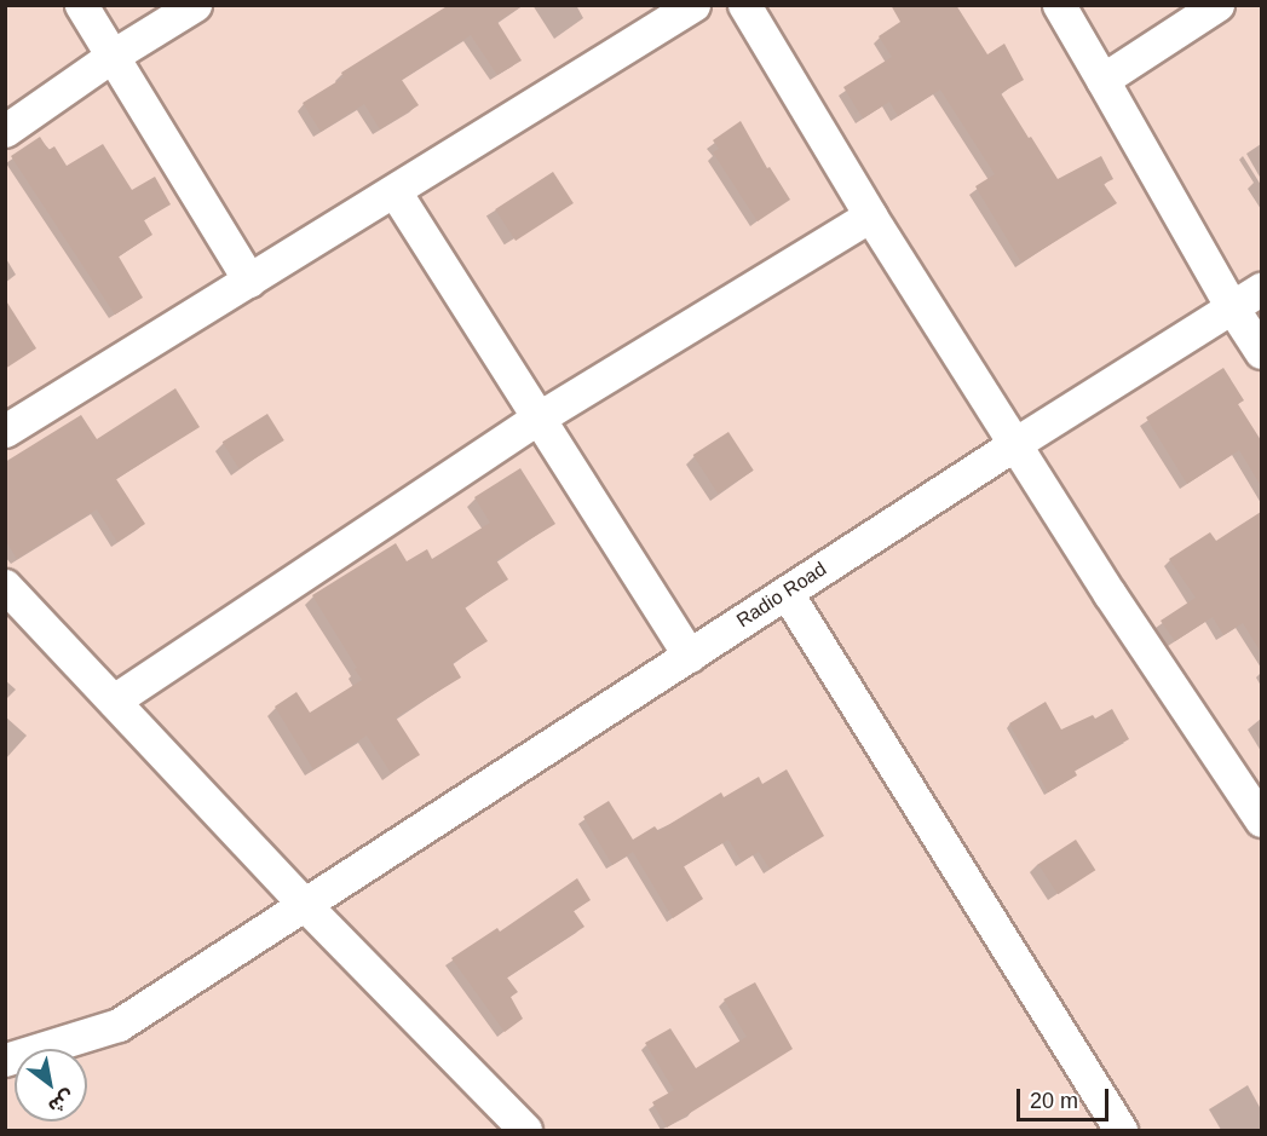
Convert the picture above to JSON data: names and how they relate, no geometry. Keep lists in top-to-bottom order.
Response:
{
  "streets": {
    "street": ["Radio Road"]
  },
  "scale_bar": "20 m",
  "north": "bottom right"
}
